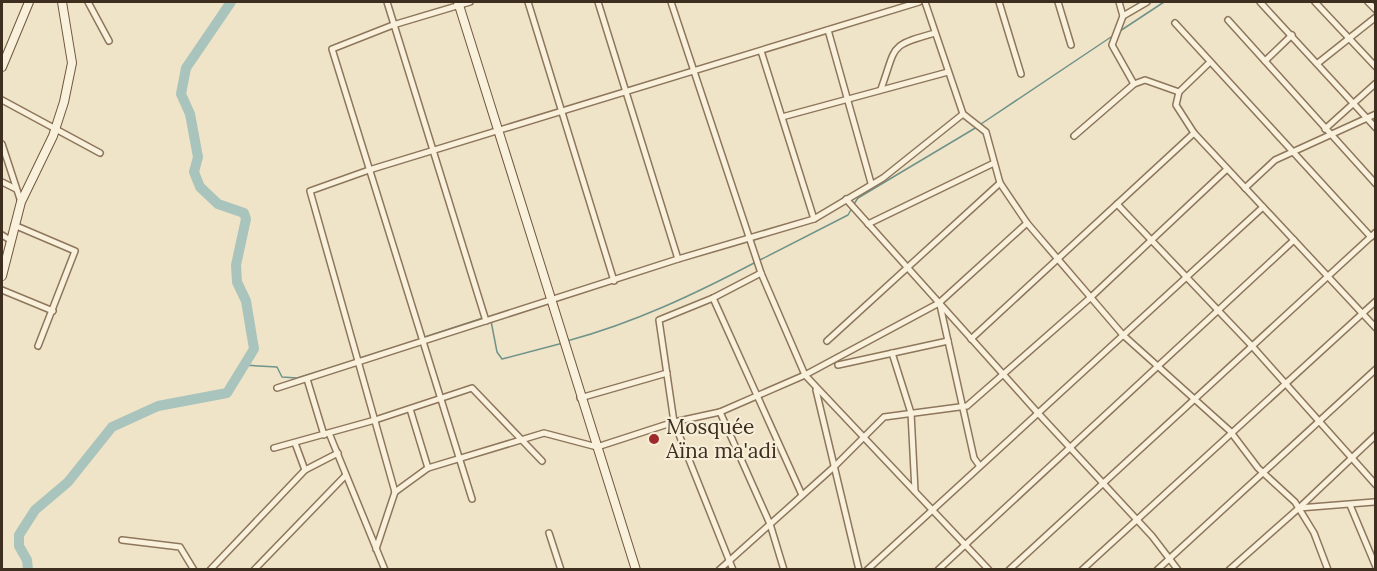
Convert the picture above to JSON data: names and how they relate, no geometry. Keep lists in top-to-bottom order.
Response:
{
  "places": ["Mosquée Aïna ma'adi"]
}
